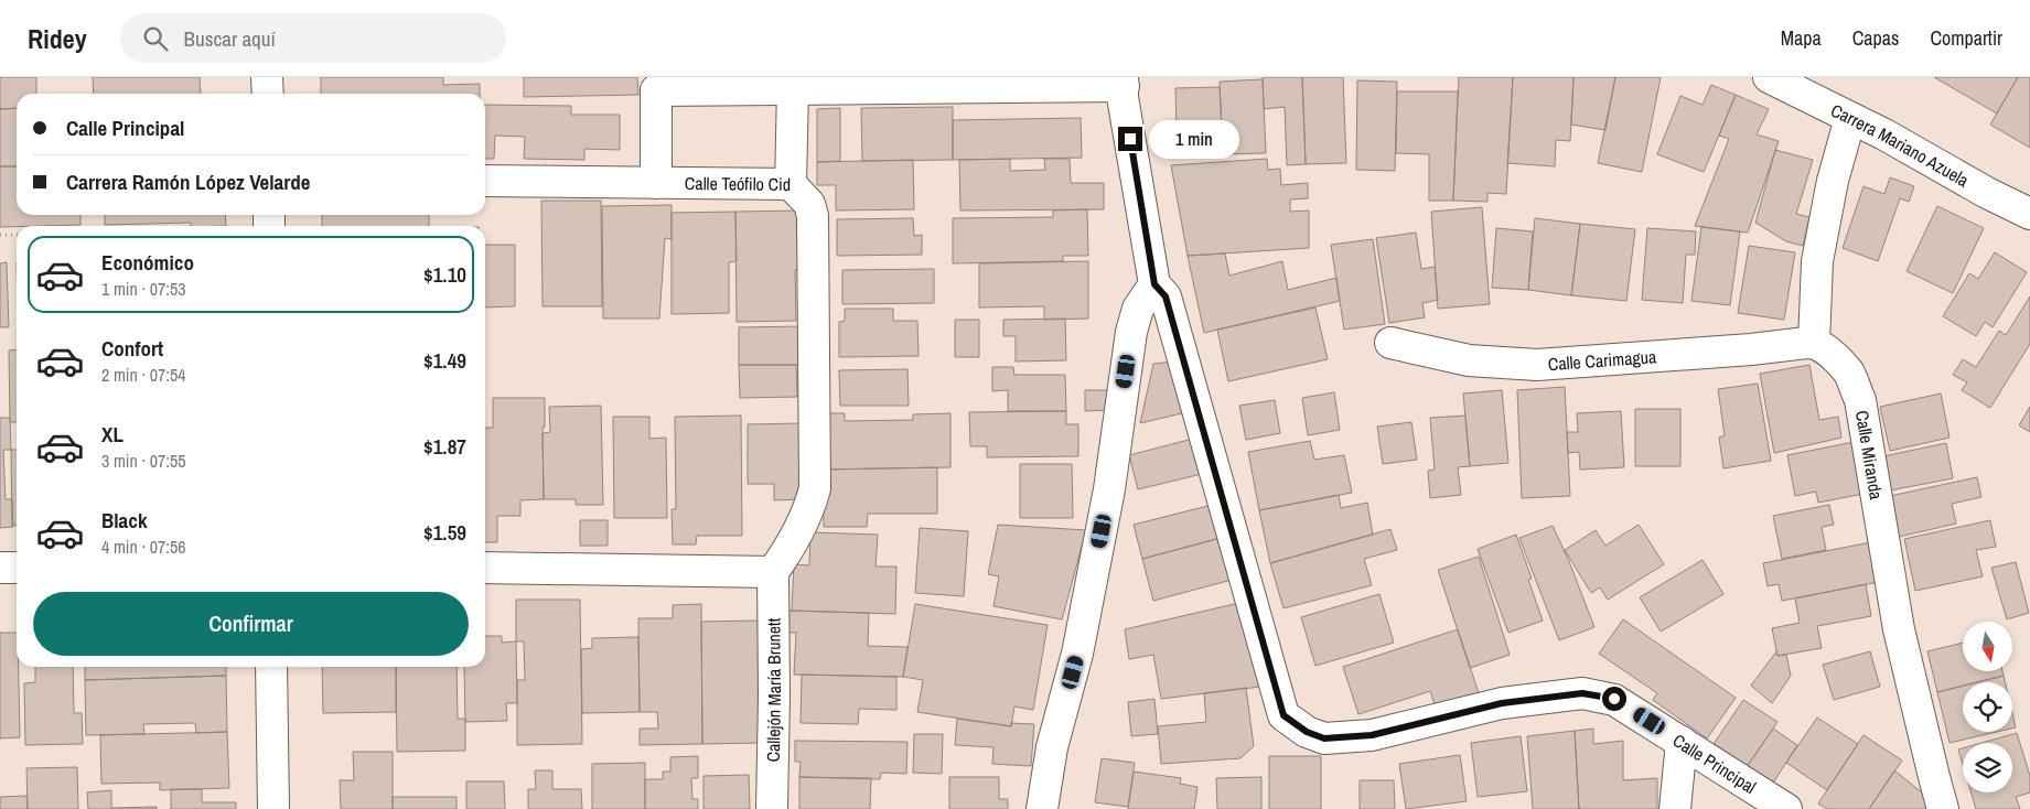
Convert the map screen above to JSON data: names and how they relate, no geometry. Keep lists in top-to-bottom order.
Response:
{
  "streets": {
    "street": [
      "Carrera Mariano Azuela",
      "Calle Teófilo Cid",
      "Calle Carimagua",
      "Calle Miranda",
      "Callejón María Brunett",
      "Calle Principal"
    ]
  },
  "crossings": [
    ["Calle Carimagua", "Calle Miranda"]
  ],
  "north": "bottom",
  "page": {
    "header": "Ridey",
    "search": "Buscar aquí",
    "nav": ["Mapa", "Capas", "Compartir"],
    "banner": ["Calle Principal", "Carrera Ramón López Velarde"],
    "bubble": "1 min",
    "list": [
      {
        "name": "Económico",
        "note": "1 min · 07:53",
        "value": "$1.10"
      },
      {
        "name": "Confort",
        "note": "2 min · 07:54",
        "value": "$1.49"
      },
      {
        "name": "XL",
        "note": "3 min · 07:55",
        "value": "$1.87"
      },
      {
        "name": "Black",
        "note": "4 min · 07:56",
        "value": "$1.59"
      }
    ],
    "buttons": "Confirmar"
  }
}
